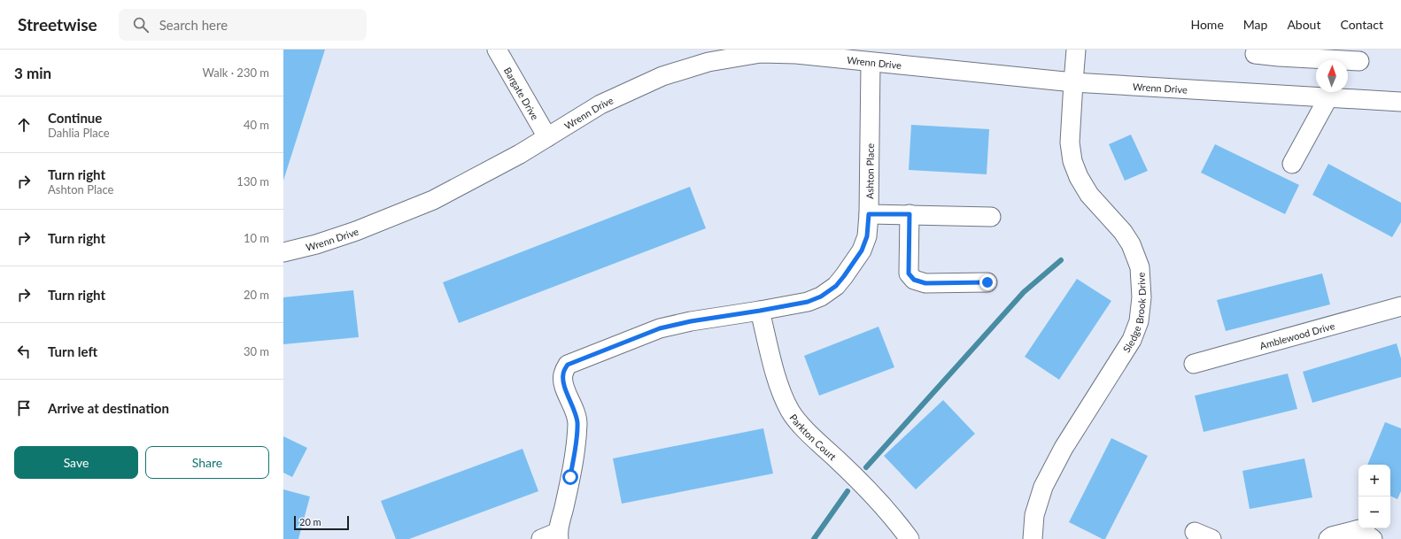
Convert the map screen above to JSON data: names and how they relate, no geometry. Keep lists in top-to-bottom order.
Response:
{
  "streets": {
    "street": [
      "Wrenn Drive",
      "Bargate Drive",
      "Ashton Place",
      "Sledge Brook Drive",
      "Amblewood Drive",
      "Parkton Court"
    ]
  },
  "crossings": [
    ["Wrenn Drive", "Bargate Drive"],
    ["Wrenn Drive", "Ashton Place"],
    ["Wrenn Drive", "Sledge Brook Drive"],
    ["Ashton Place", "Parkton Court"]
  ],
  "scale_bar": "20 m",
  "north": "top",
  "page": {
    "header": "Streetwise",
    "search": "Search here",
    "nav": [
      "Home",
      "Map",
      "About",
      "Contact"
    ],
    "heading": ["3 min", "Walk · 230 m"],
    "list": [
      ["Continue", "Dahlia Place", "40 m"],
      ["Turn right", "Ashton Place", "130 m"],
      ["Turn right", "10 m"],
      ["Turn right", "20 m"],
      ["Turn left", "30 m"],
      "Arrive at destination"
    ],
    "buttons": ["Save", "Share"],
    "map_buttons": ["+", "−"],
    "scale": "20 m"
  }
}
